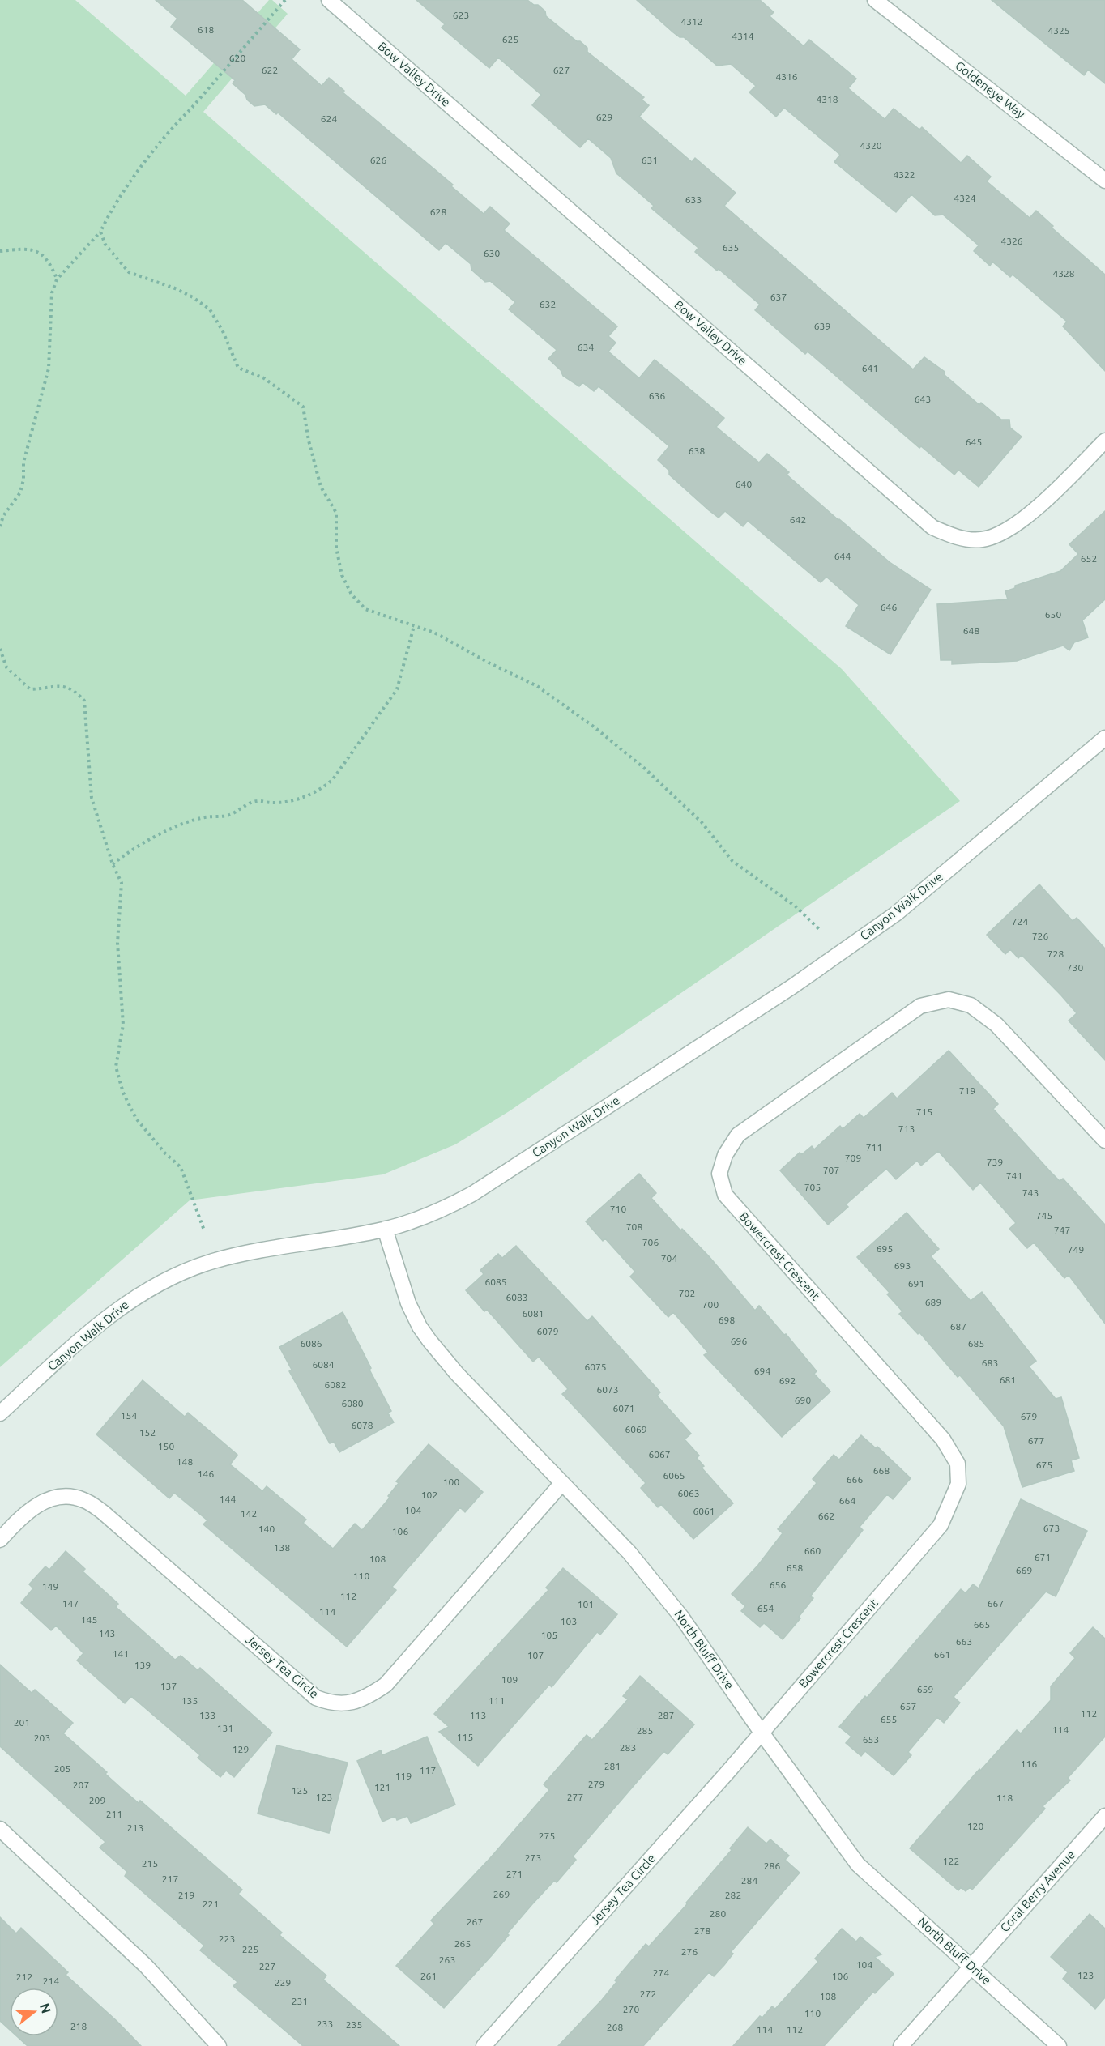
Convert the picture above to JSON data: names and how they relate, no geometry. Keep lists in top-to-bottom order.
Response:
{
  "streets": {
    "street": [
      "Bow Valley Drive",
      "Goldeneye Way",
      "Canyon Walk Drive",
      "Bowercrest Crescent",
      "North Bluff Drive",
      "Jersey Tea Circle",
      "Coral Berry Avenue"
    ]
  },
  "crossings": [
    ["Canyon Walk Drive", "North Bluff Drive"],
    ["Bowercrest Crescent", "North Bluff Drive"],
    ["Bowercrest Crescent", "Jersey Tea Circle"],
    ["North Bluff Drive", "Jersey Tea Circle"],
    ["North Bluff Drive", "Coral Berry Avenue"]
  ],
  "house_numbers": [
    "623",
    "4312",
    "618",
    "4325",
    "4314",
    "625",
    "620",
    "622",
    "627",
    "4316",
    "4318",
    "629",
    "624",
    "4320",
    "626",
    "631",
    "4322",
    "4324",
    "633",
    "628",
    "4326",
    "635",
    "630",
    "4328",
    "637",
    "632",
    "639",
    "634",
    "641",
    "636",
    "643",
    "645",
    "638",
    "640",
    "642",
    "644",
    "652",
    "646",
    "650",
    "648",
    "724",
    "726",
    "728",
    "730",
    "719",
    "715",
    "713",
    "711",
    "709",
    "739",
    "707",
    "741",
    "705",
    "743",
    "710",
    "745",
    "708",
    "747",
    "706",
    "695",
    "749",
    "704",
    "693",
    "6085",
    "691",
    "702",
    "6083",
    "689",
    "700",
    "6081",
    "698",
    "687",
    "6079",
    "696",
    "6086",
    "685",
    "683",
    "6084",
    "6075",
    "694",
    "681",
    "692",
    "6082",
    "6073",
    "690",
    "6080",
    "6071",
    "154",
    "679",
    "6078",
    "6069",
    "152",
    "677",
    "150",
    "6067",
    "148",
    "675",
    "668",
    "146",
    "6065",
    "666",
    "100",
    "6063",
    "102",
    "144",
    "664",
    "104",
    "6061",
    "142",
    "662",
    "673",
    "140",
    "106",
    "138",
    "660",
    "671",
    "108",
    "658",
    "669",
    "110",
    "656",
    "149",
    "112",
    "147",
    "667",
    "101",
    "654",
    "114",
    "145",
    "103",
    "665",
    "143",
    "105",
    "663",
    "141",
    "661",
    "107",
    "139",
    "109",
    "137",
    "659",
    "135",
    "111",
    "657",
    "112",
    "133",
    "113",
    "287",
    "655",
    "201",
    "131",
    "114",
    "285",
    "115",
    "203",
    "653",
    "283",
    "129",
    "116",
    "281",
    "205",
    "117",
    "119",
    "279",
    "207",
    "121",
    "125",
    "123",
    "277",
    "118",
    "209",
    "211",
    "120",
    "213",
    "275",
    "273",
    "122",
    "215",
    "286",
    "271",
    "217",
    "284",
    "269",
    "219",
    "282",
    "221",
    "280",
    "267",
    "278",
    "223",
    "265",
    "225",
    "276",
    "263",
    "104",
    "227",
    "274",
    "123",
    "261",
    "106",
    "212",
    "214",
    "229",
    "272",
    "108",
    "231",
    "270",
    "110",
    "233",
    "235",
    "218",
    "268",
    "114",
    "112"
  ],
  "north": "right"
}
